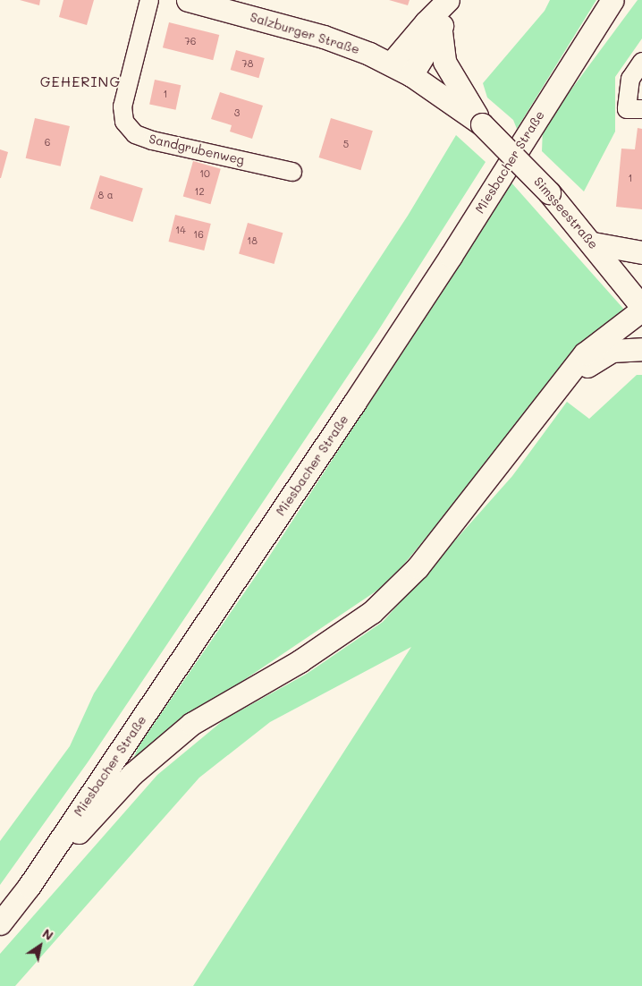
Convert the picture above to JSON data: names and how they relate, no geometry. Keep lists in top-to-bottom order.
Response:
{
  "streets": {
    "main road": ["Salzburger Straße", "Miesbacher Straße", "Simsseestraße"],
    "street": ["Sandgrubenweg"]
  },
  "crossings": [
    ["Salzburger Straße", "Simsseestraße"]
  ],
  "districts": ["GEHERING"],
  "house_numbers": [
    "76",
    "78",
    "1",
    "3",
    "6",
    "5",
    "10",
    "1",
    "12",
    "8 a",
    "14",
    "16",
    "18"
  ],
  "north": "top right"
}
